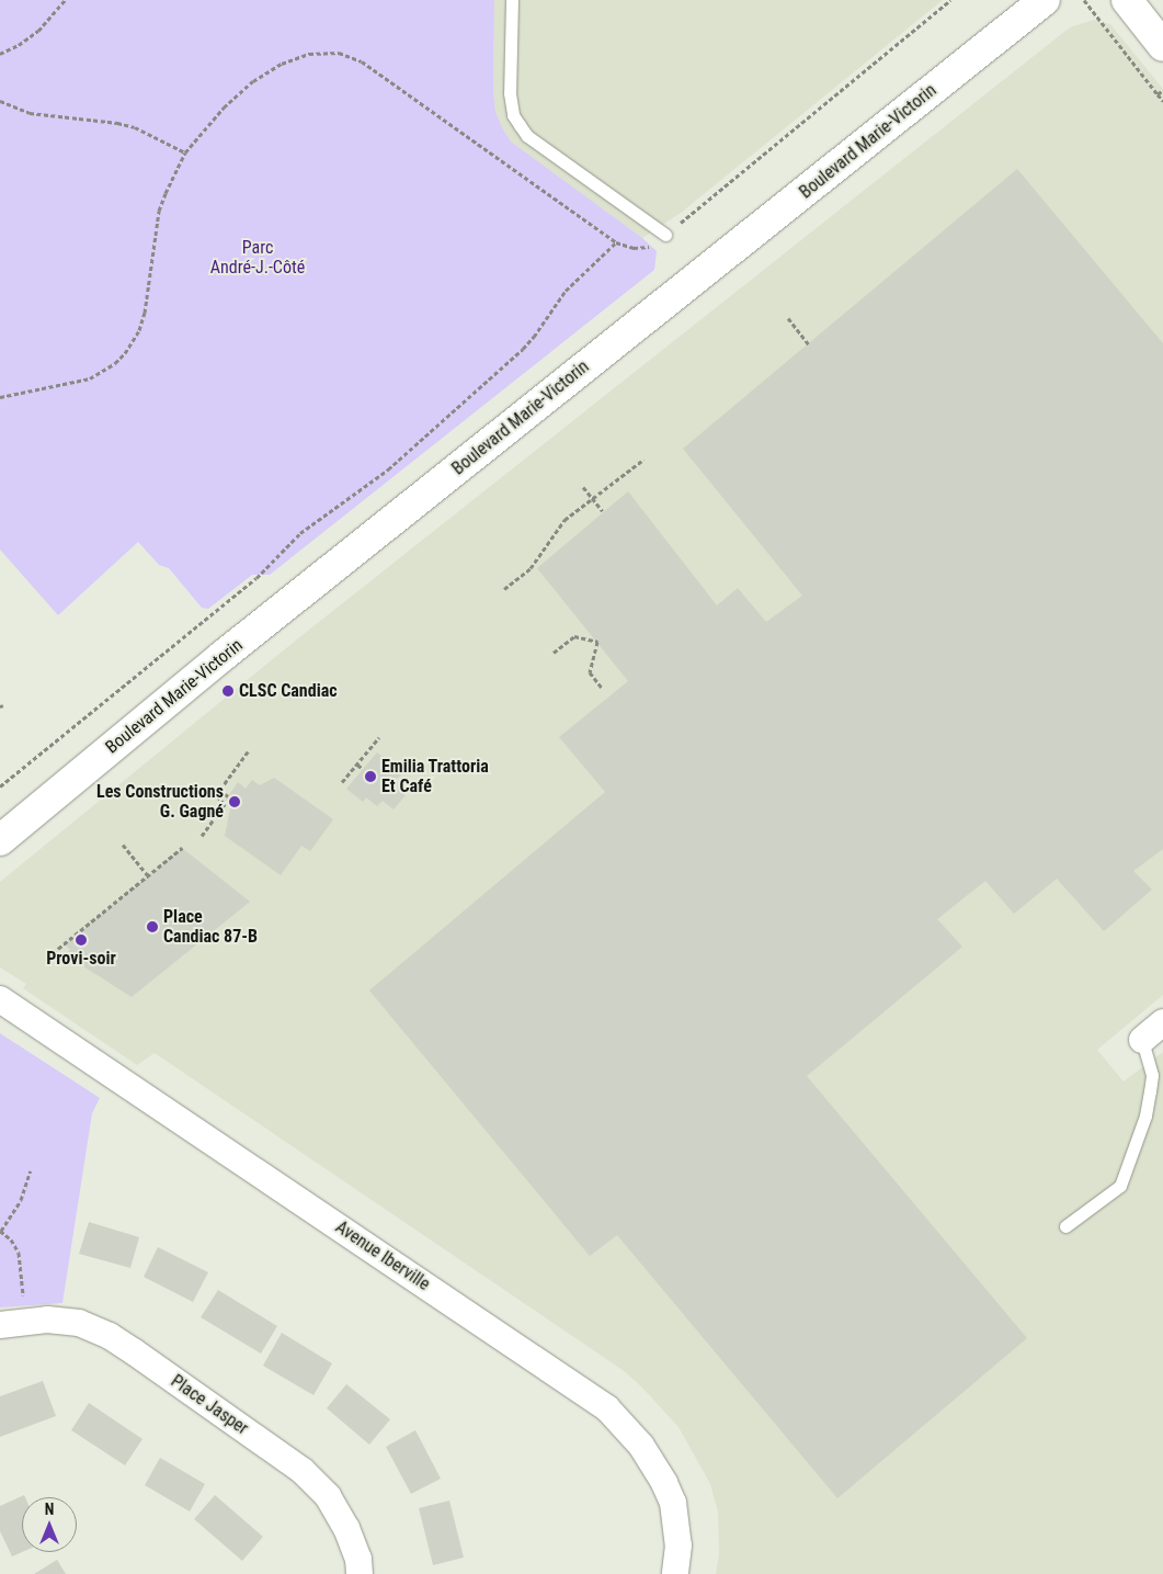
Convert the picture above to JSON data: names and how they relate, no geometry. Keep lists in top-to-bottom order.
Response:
{
  "streets": {
    "street": ["Boulevard Marie-Victorin", "Avenue Iberville", "Place Jasper"]
  },
  "parks": ["Parc André-J.-Côté"],
  "places": [
    "CLSC Candiac",
    "Emilia Trattoria Et Café",
    "Les Constructions G. Gagné",
    "Place Candiac 87-B",
    "Provi-soir"
  ],
  "north": "top"
}
